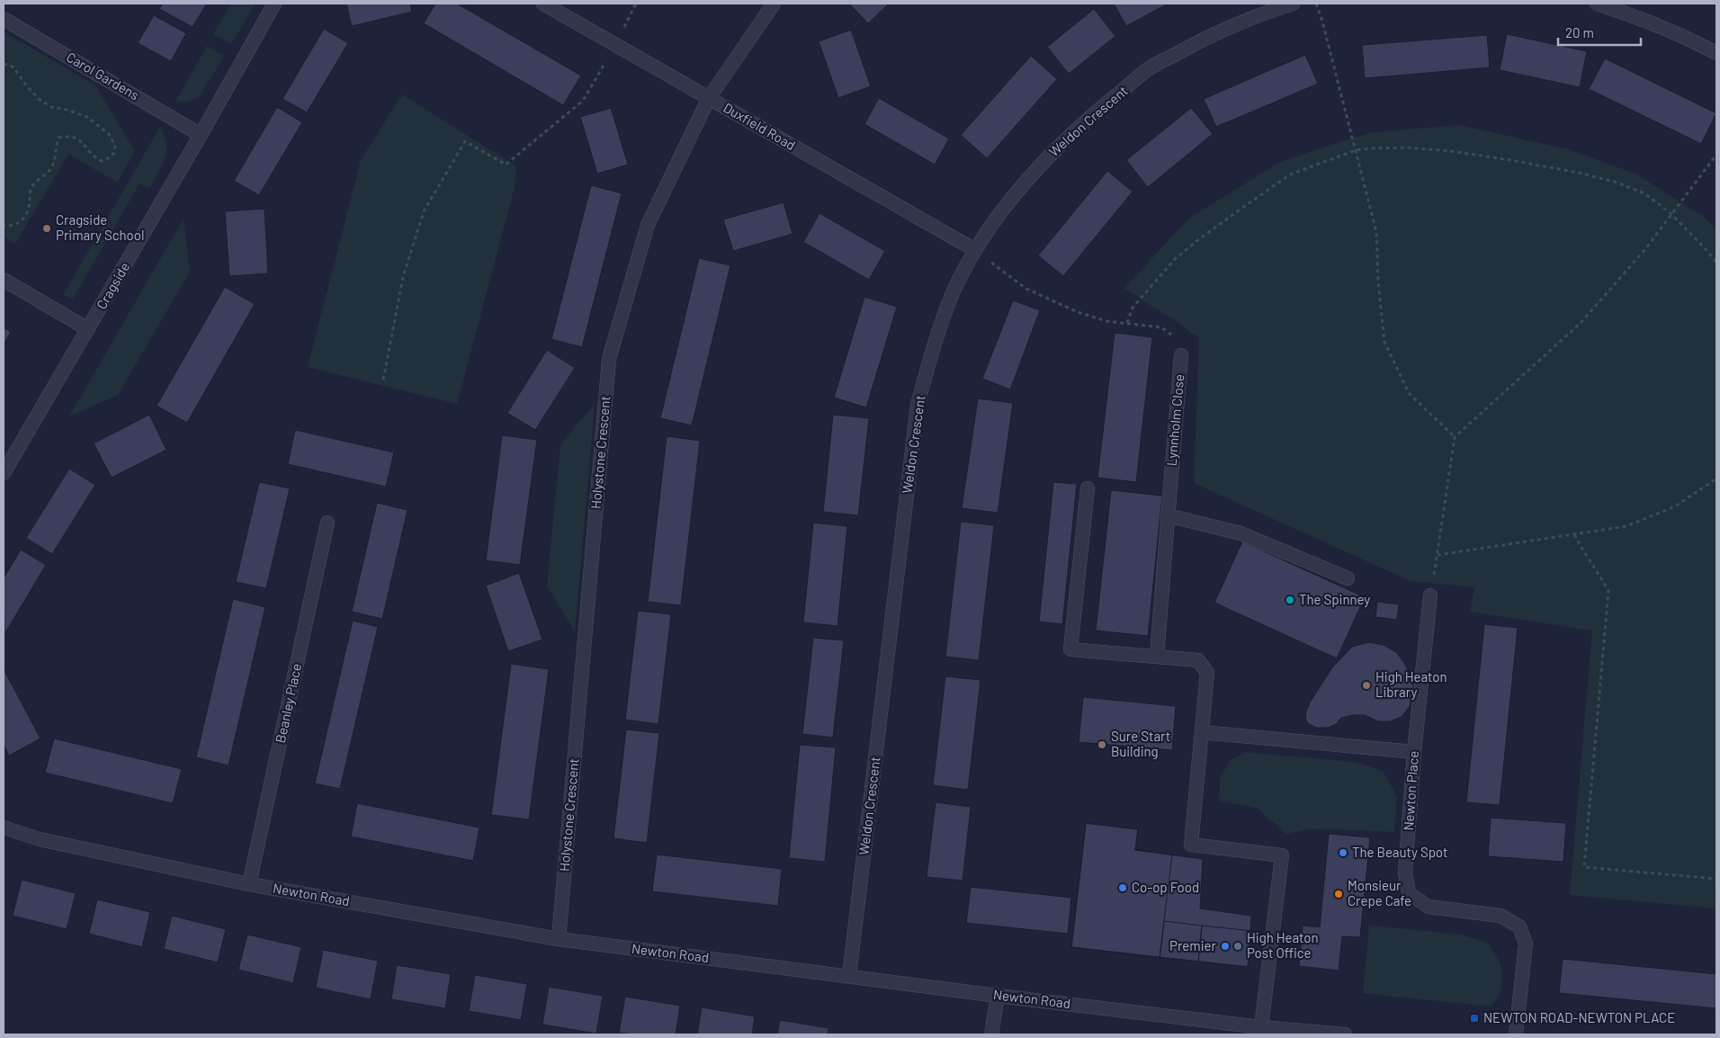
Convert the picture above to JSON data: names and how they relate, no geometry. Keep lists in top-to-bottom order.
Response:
{
  "streets": {
    "street": [
      "Carol Gardens",
      "Weldon Crescent",
      "Duxfield Road",
      "Cragside",
      "Lynnholm Close",
      "Holystone Crescent",
      "Beanley Place",
      "Newton Place",
      "Newton Road"
    ]
  },
  "crossings": [
    ["Carol Gardens", "Cragside"],
    ["Weldon Crescent", "Duxfield Road"],
    ["Weldon Crescent", "Newton Road"],
    ["Duxfield Road", "Holystone Crescent"],
    ["Holystone Crescent", "Newton Road"],
    ["Beanley Place", "Newton Road"]
  ],
  "places": {
    "other": [
      "Cragside Primary School",
      "The Spinney",
      "High Heaton Library",
      "Sure Start Building",
      "The Beauty Spot",
      "Co-op Food",
      "Monsieur Crepe Cafe",
      "Premier",
      "High Heaton Post Office"
    ],
    "transit": ["NEWTON ROAD-NEWTON PLACE"]
  },
  "scale_bar": "20 m"
}
